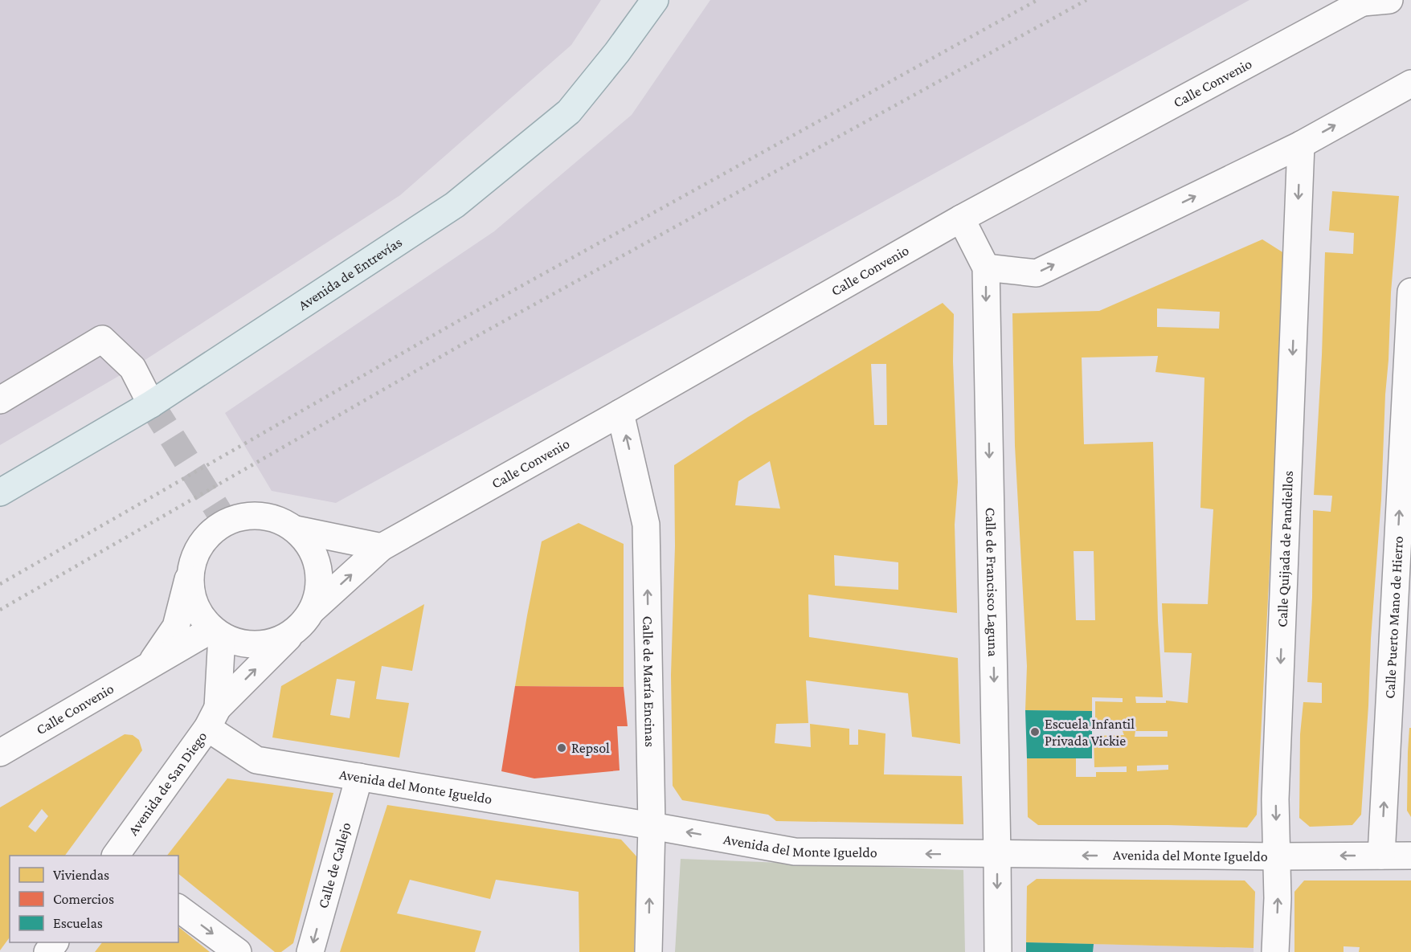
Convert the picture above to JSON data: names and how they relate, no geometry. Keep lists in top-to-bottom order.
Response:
{
  "streets": {
    "main road": ["Avenida de Entrevías"],
    "street": [
      "Calle Convenio",
      "Calle Quijada de Pandiellos",
      "Calle de Francisco Laguna",
      "Calle Puerto Mano de Hierro",
      "Calle de María Encinas",
      "Avenida de San Diego",
      "Avenida del Monte Igueldo",
      "Calle de Callejo"
    ]
  },
  "crossings": [
    ["Calle Convenio", "Calle de Francisco Laguna"],
    ["Calle Convenio", "Calle de María Encinas"],
    ["Calle Convenio", "Avenida de San Diego"],
    ["Calle Quijada de Pandiellos", "Avenida del Monte Igueldo"],
    ["Calle de Francisco Laguna", "Avenida del Monte Igueldo"],
    ["Calle Puerto Mano de Hierro", "Avenida del Monte Igueldo"],
    ["Calle de María Encinas", "Avenida del Monte Igueldo"],
    ["Avenida de San Diego", "Avenida del Monte Igueldo"],
    ["Avenida del Monte Igueldo", "Calle de Callejo"]
  ],
  "one_way": [
    "Calle de Francisco Laguna",
    "Calle Puerto Mano de Hierro",
    "Calle de María Encinas",
    "Avenida de San Diego",
    "Avenida del Monte Igueldo",
    "Calle de Callejo"
  ],
  "places": ["Escuela Infantil Privada Vickie", "Repsol"],
  "legend": ["Viviendas", "Comercios", "Escuelas"]
}
